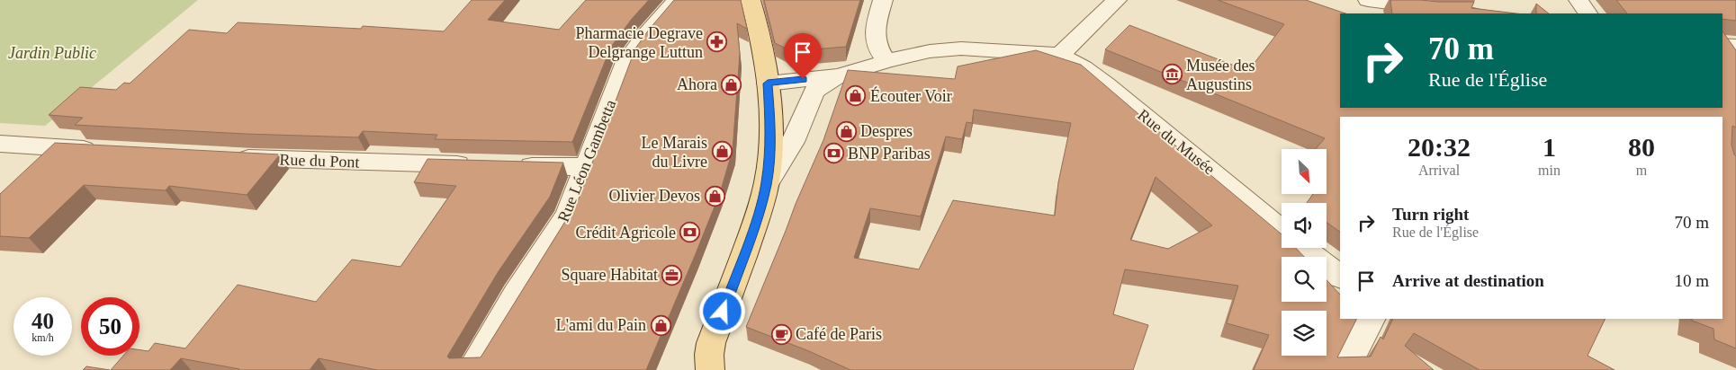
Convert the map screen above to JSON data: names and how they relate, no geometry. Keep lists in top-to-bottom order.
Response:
{
  "streets": {
    "street": ["Rue du Musée", "Rue du Pont", "Rue Léon Gambetta"]
  },
  "parks": ["Jardin Public"],
  "places": {
    "pharmacy": ["Pharmacie Degrave Delgrange Luttun"],
    "museum": ["Musée des Augustins"],
    "shop": [
      "Ahora",
      "Écouter Voir",
      "Despres",
      "Le Marais du Livre",
      "Olivier Devos",
      "L'ami du Pain"
    ],
    "bank": ["BNP Paribas", "Crédit Agricole"],
    "office": ["Square Habitat"],
    "cafe": ["Café de Paris"]
  },
  "north": "bottom right",
  "page": {
    "turn": ["70 m", "Rue de l'Église"],
    "eta": [
      "20:32",
      "Arrival",
      "1",
      "min",
      "80",
      "m"
    ],
    "list": [
      {
        "name": "Turn right",
        "note": "Rue de l'Église",
        "value": "70 m"
      },
      {
        "name": "Arrive at destination",
        "value": "10 m"
      }
    ],
    "speed": "40 km/h",
    "limit": "50"
  }
}
